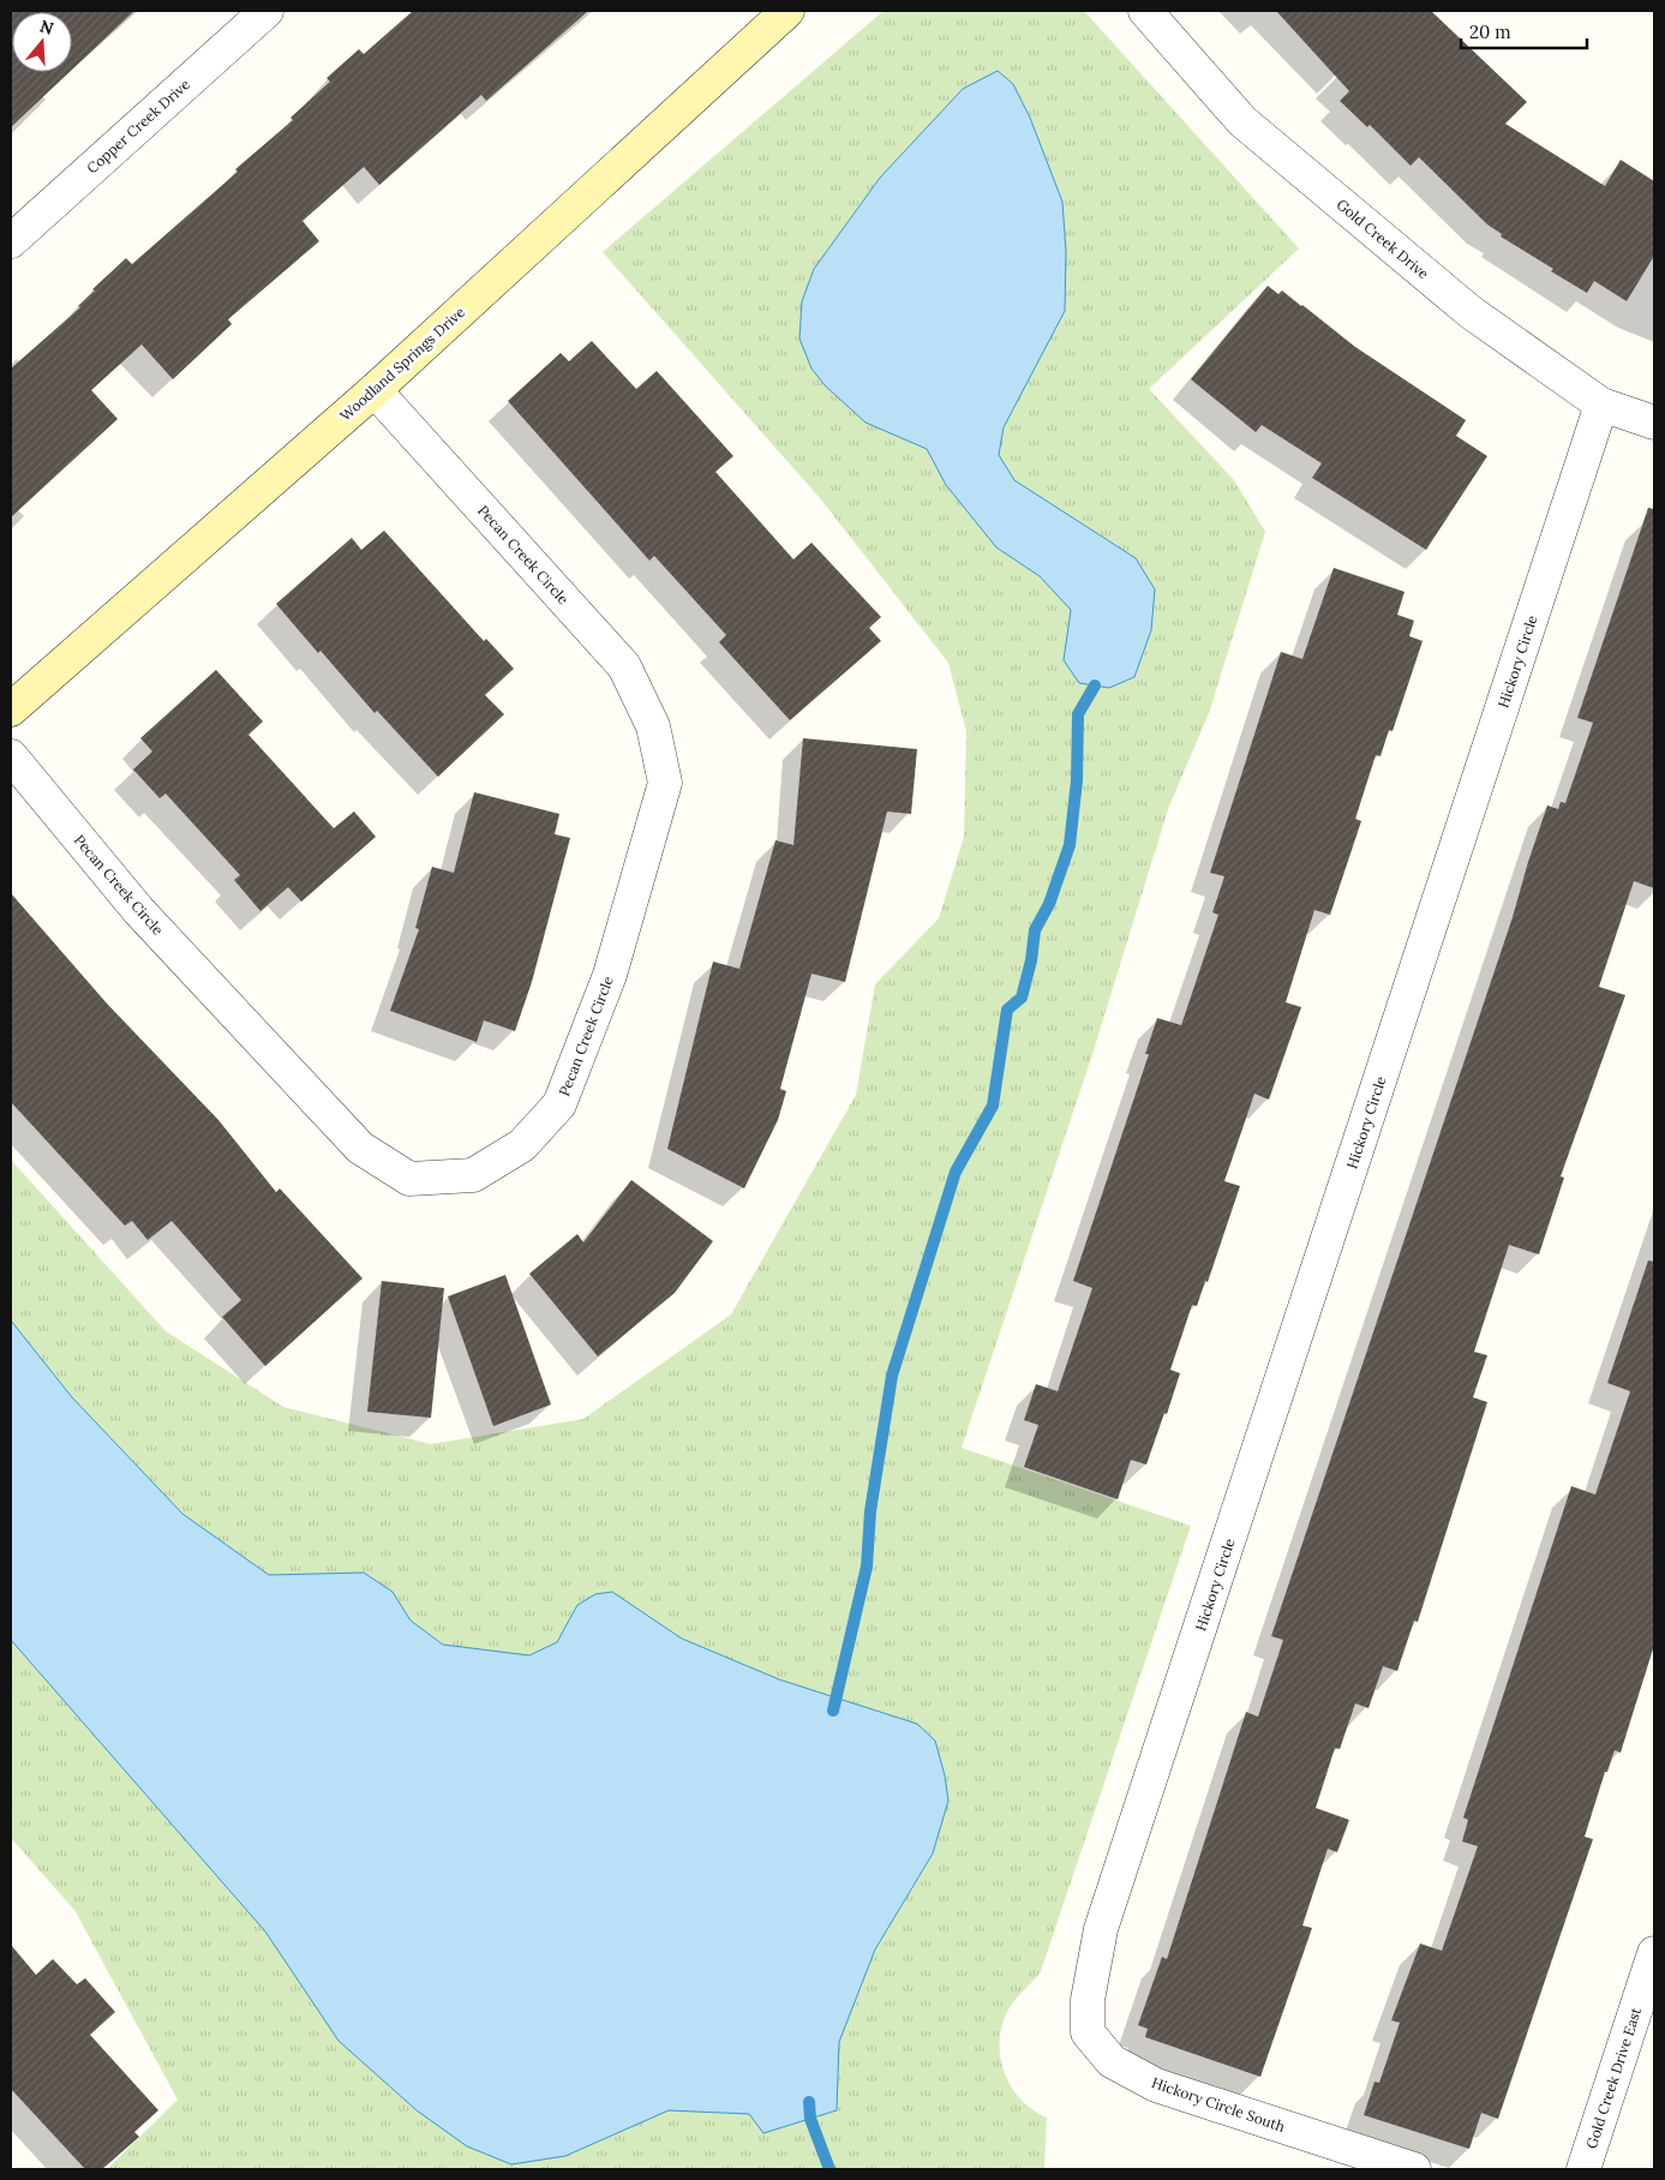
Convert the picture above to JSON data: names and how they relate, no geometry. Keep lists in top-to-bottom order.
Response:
{
  "streets": {
    "street": [
      "Copper Creek Drive",
      "Gold Creek Drive",
      "Woodland Springs Drive",
      "Pecan Creek Circle",
      "Hickory Circle",
      "Gold Creek Drive East",
      "Hickory Circle South"
    ]
  },
  "crossings": [
    ["Gold Creek Drive", "Hickory Circle"],
    ["Woodland Springs Drive", "Pecan Creek Circle"],
    ["Hickory Circle", "Hickory Circle South"]
  ],
  "scale_bar": "20 m",
  "north": "top"
}
